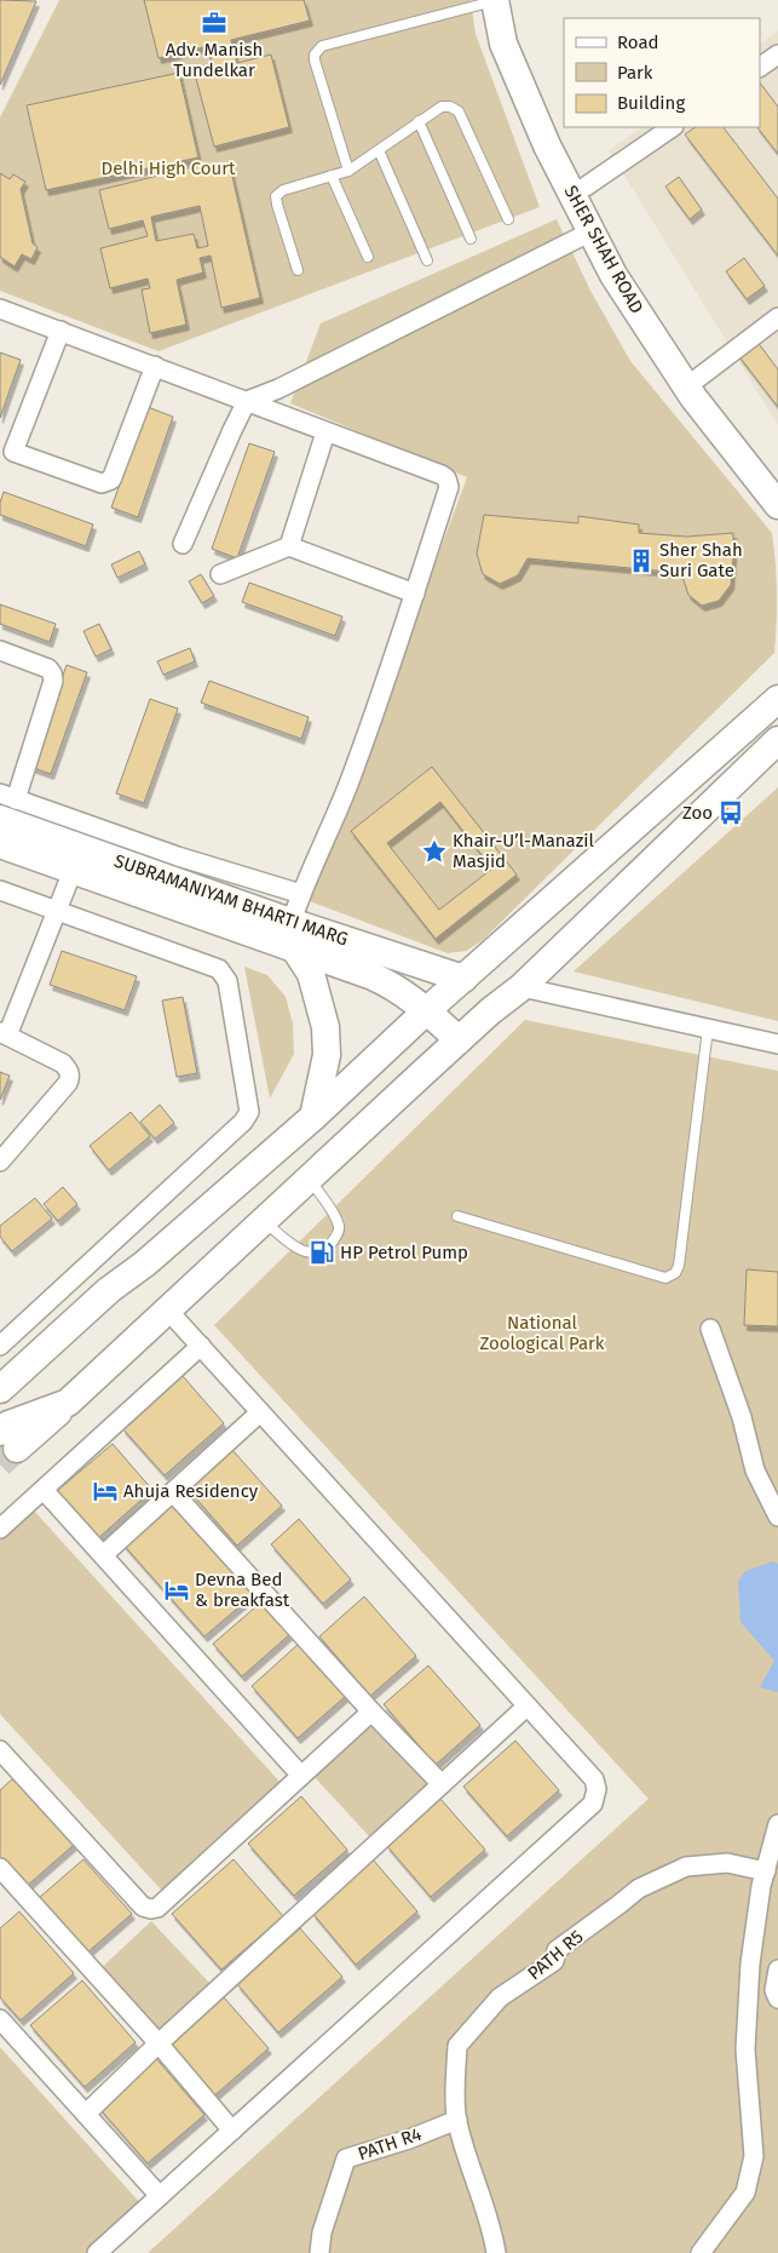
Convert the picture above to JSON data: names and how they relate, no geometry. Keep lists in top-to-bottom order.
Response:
{
  "streets": {
    "main road": ["SHER SHAH ROAD", "SUBRAMANIYAM BHARTI MARG"],
    "street": ["PATH R5", "PATH R4"]
  },
  "crossings": [
    ["PATH R5", "PATH R4"]
  ],
  "parks": ["Delhi High Court", "National Zoological Park"],
  "places": {
    "office": ["Adv. Manish Tundelkar"],
    "building": ["Sher Shah Suri Gate"],
    "bus stop": ["Zoo"],
    "place": ["Khair-U’l-Manazil Masjid"],
    "fuel station": ["HP Petrol Pump"],
    "hotel": ["Ahuja Residency", "Devna Bed & breakfast"]
  },
  "legend": ["Road", "Park", "Building"]
}
